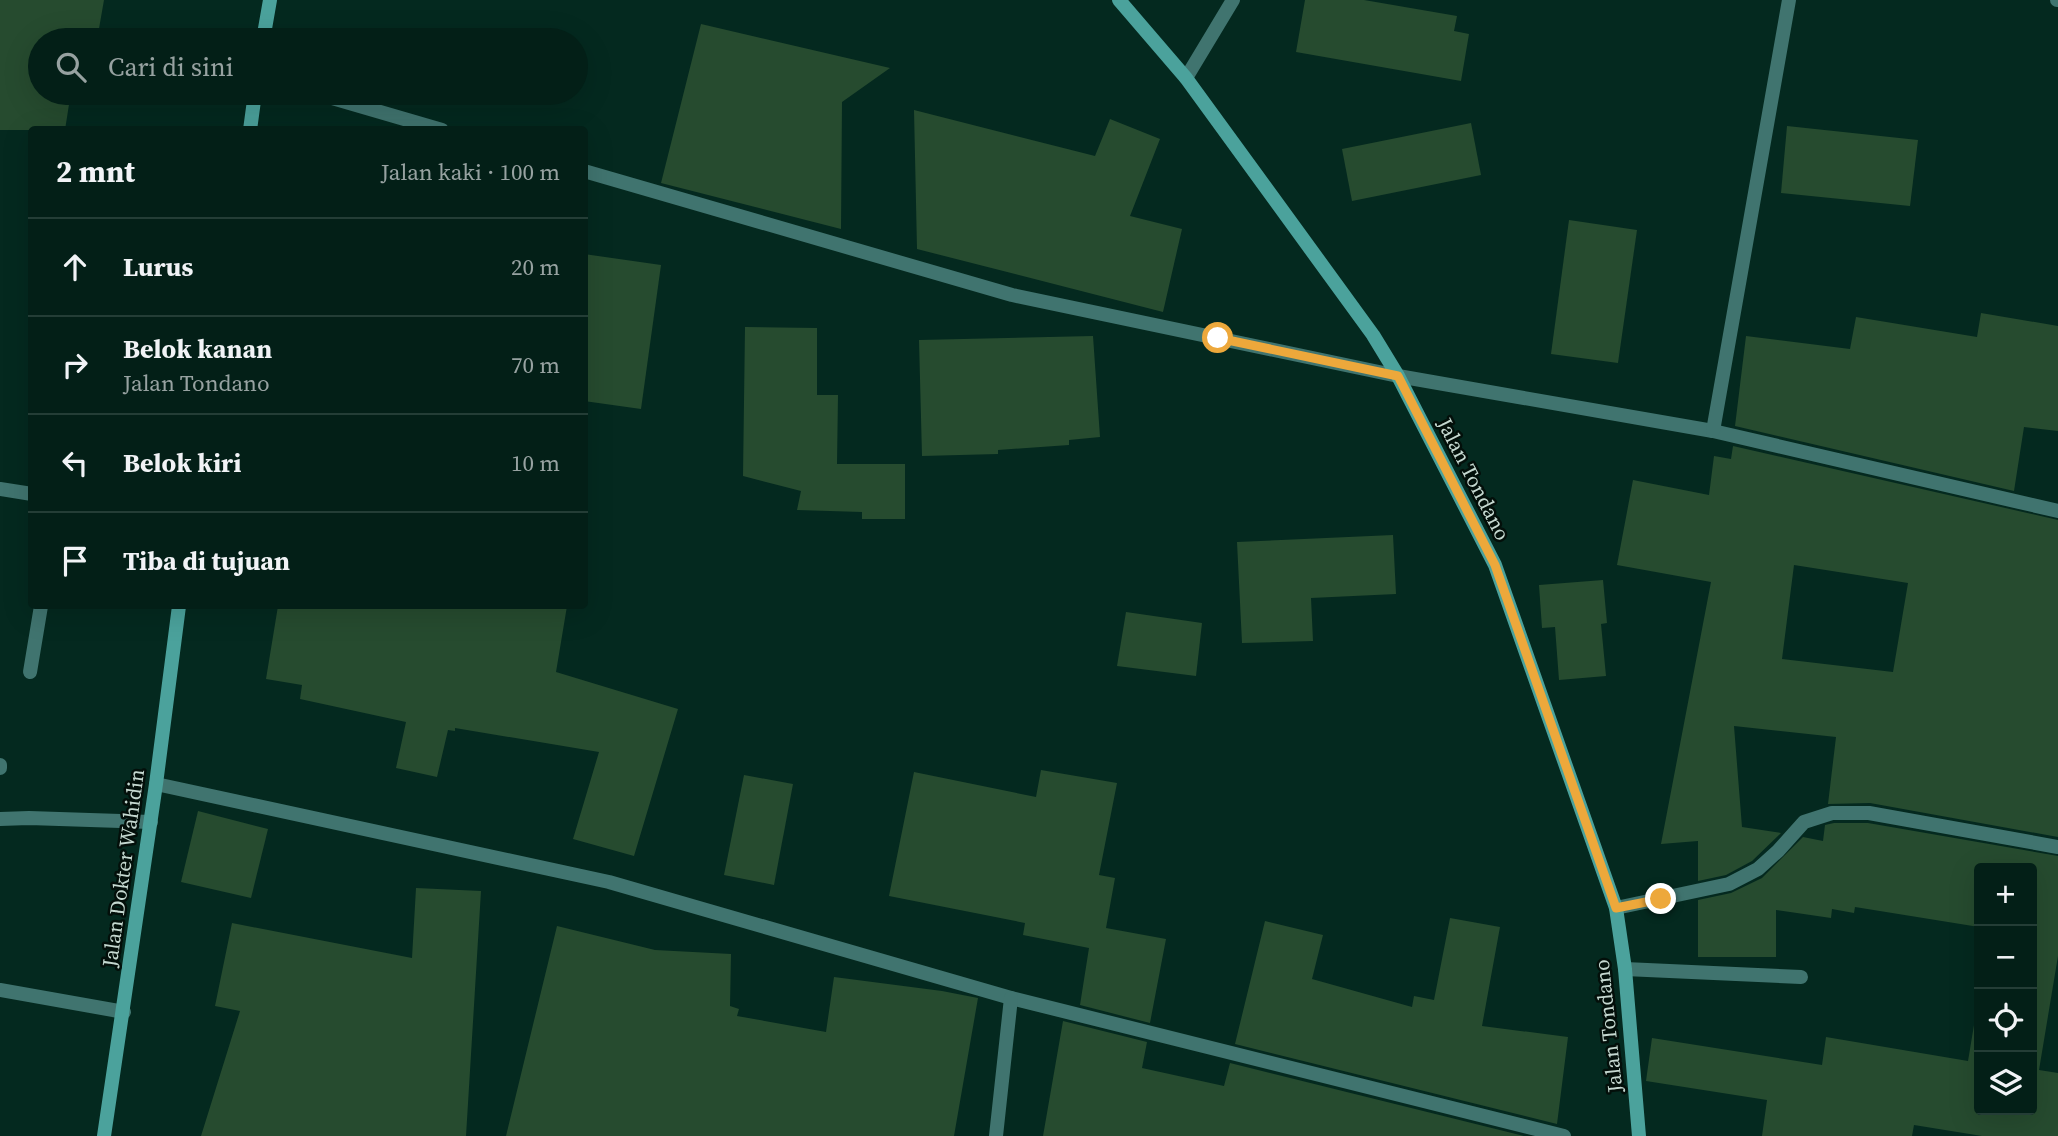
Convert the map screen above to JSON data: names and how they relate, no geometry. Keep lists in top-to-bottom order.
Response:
{
  "streets": {
    "street": ["Jalan Tondano", "Jalan Dokter Wahidin"]
  },
  "page": {
    "search": "Cari di sini",
    "heading": ["2 mnt", "Jalan kaki · 100 m"],
    "list": [
      ["Lurus", "20 m"],
      ["Belok kanan", "Jalan Tondano", "70 m"],
      ["Belok kiri", "10 m"],
      "Tiba di tujuan"
    ],
    "map_buttons": ["+", "−"]
  }
}
